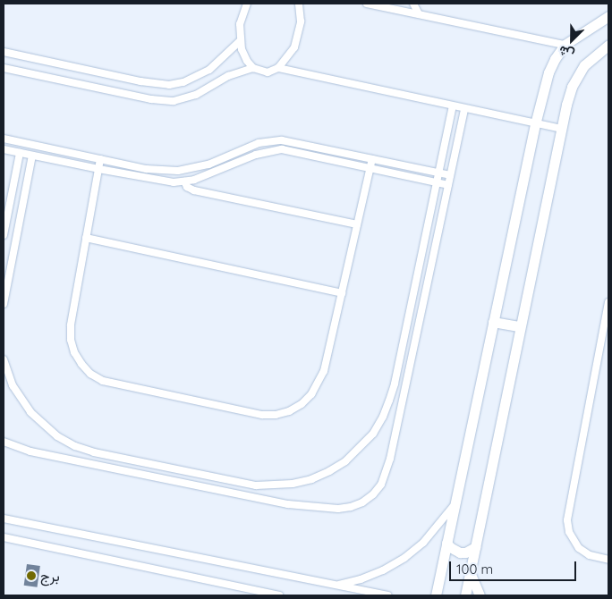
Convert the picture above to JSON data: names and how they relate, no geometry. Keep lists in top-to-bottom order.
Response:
{
  "places": ["برج"],
  "scale_bar": "100 m",
  "north": "bottom left"
}
